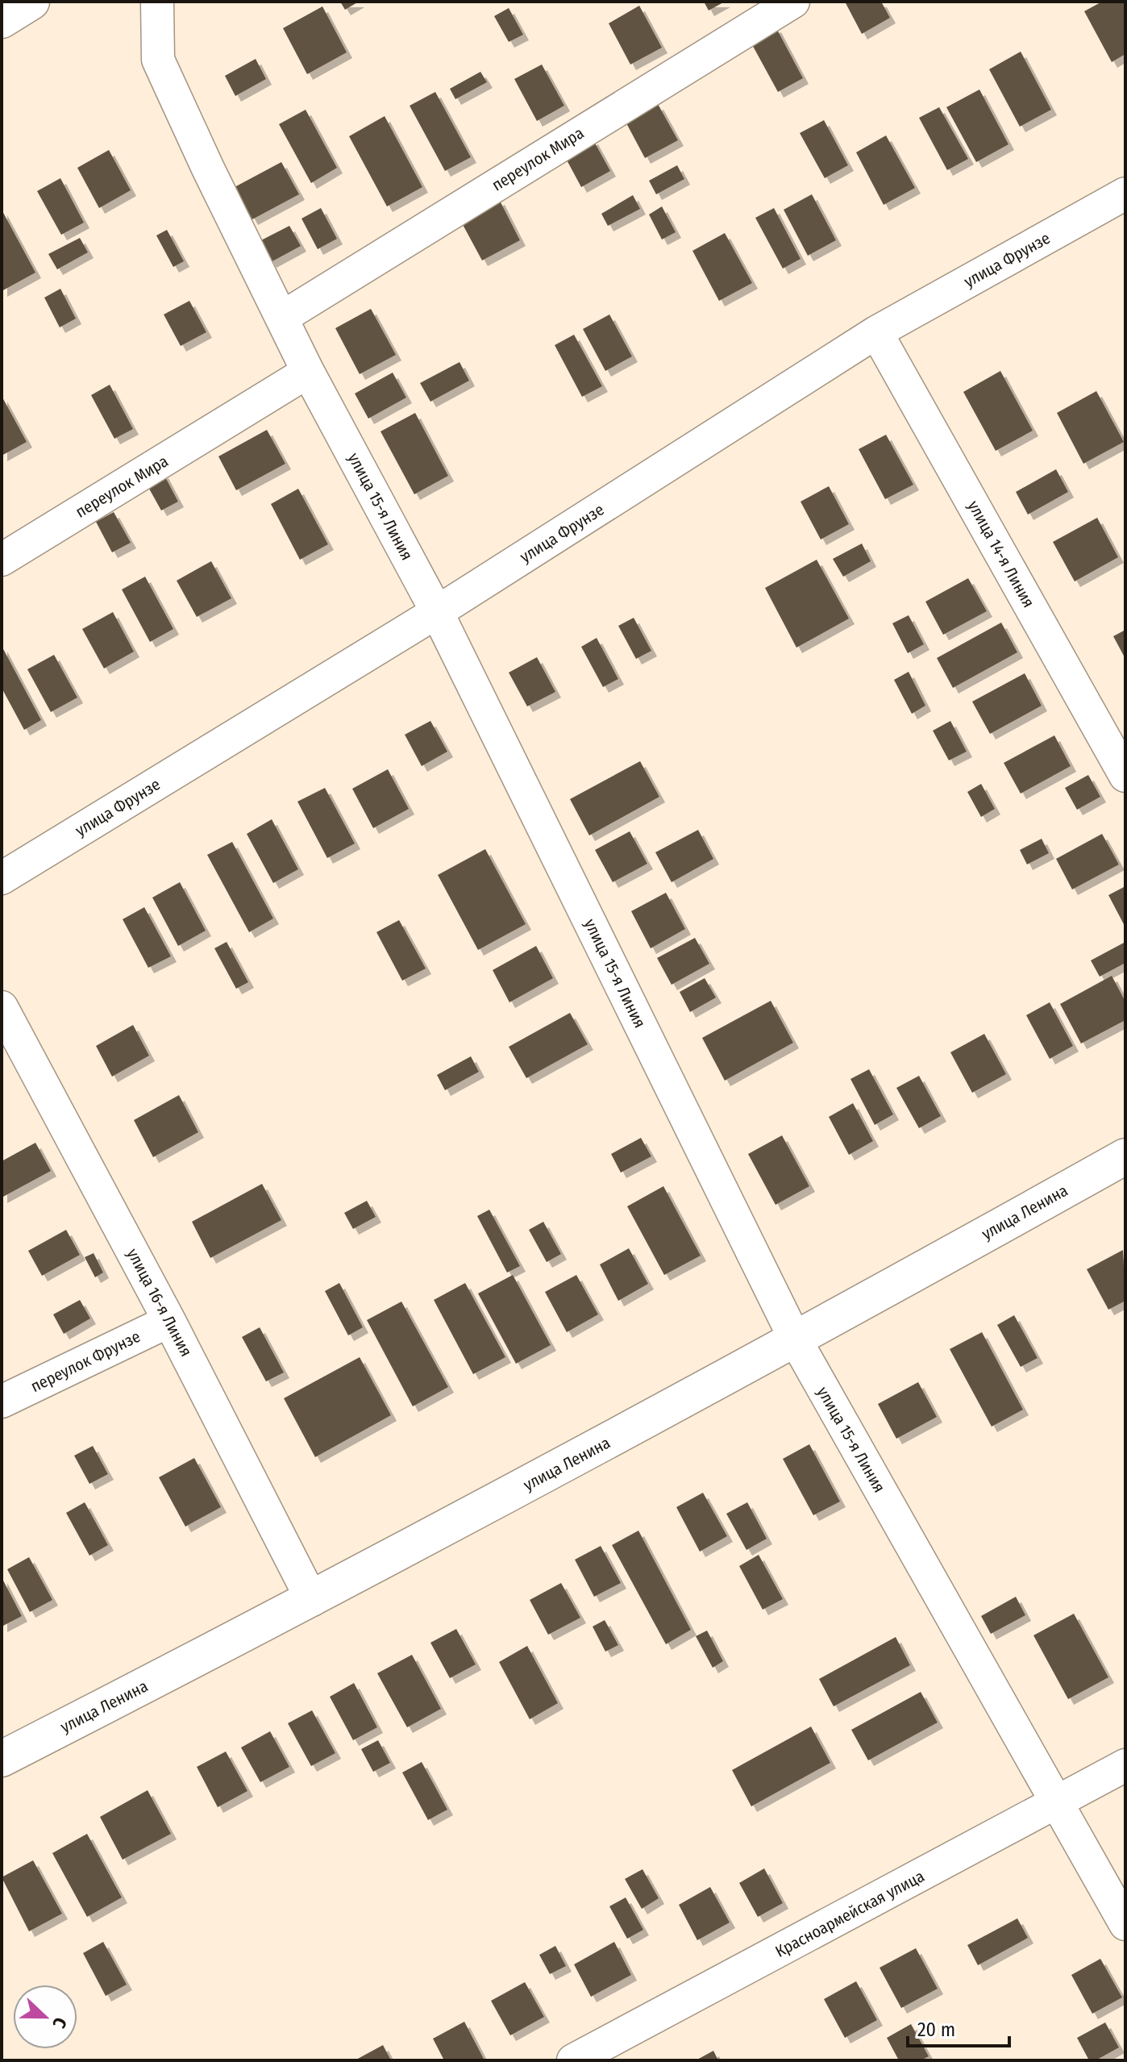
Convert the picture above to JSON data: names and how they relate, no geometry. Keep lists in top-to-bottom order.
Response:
{
  "streets": {
    "main road": ["улица Ленина"],
    "street": [
      "переулок Мира",
      "улица Фрунзе",
      "улица 15-я Линия",
      "улица 14-я Линия",
      "улица 16-я Линия",
      "переулок Фрунзе",
      "Красноармейская улица"
    ]
  },
  "crossings": [
    ["переулок Мира", "улица 15-я Линия"],
    ["улица Фрунзе", "улица 15-я Линия"],
    ["улица Фрунзе", "улица 14-я Линия"],
    ["улица 15-я Линия", "улица Ленина"],
    ["улица 15-я Линия", "Красноармейская улица"],
    ["улица Ленина", "улица 16-я Линия"],
    ["улица 16-я Линия", "переулок Фрунзе"]
  ],
  "scale_bar": "20 m",
  "north": "right"
}
